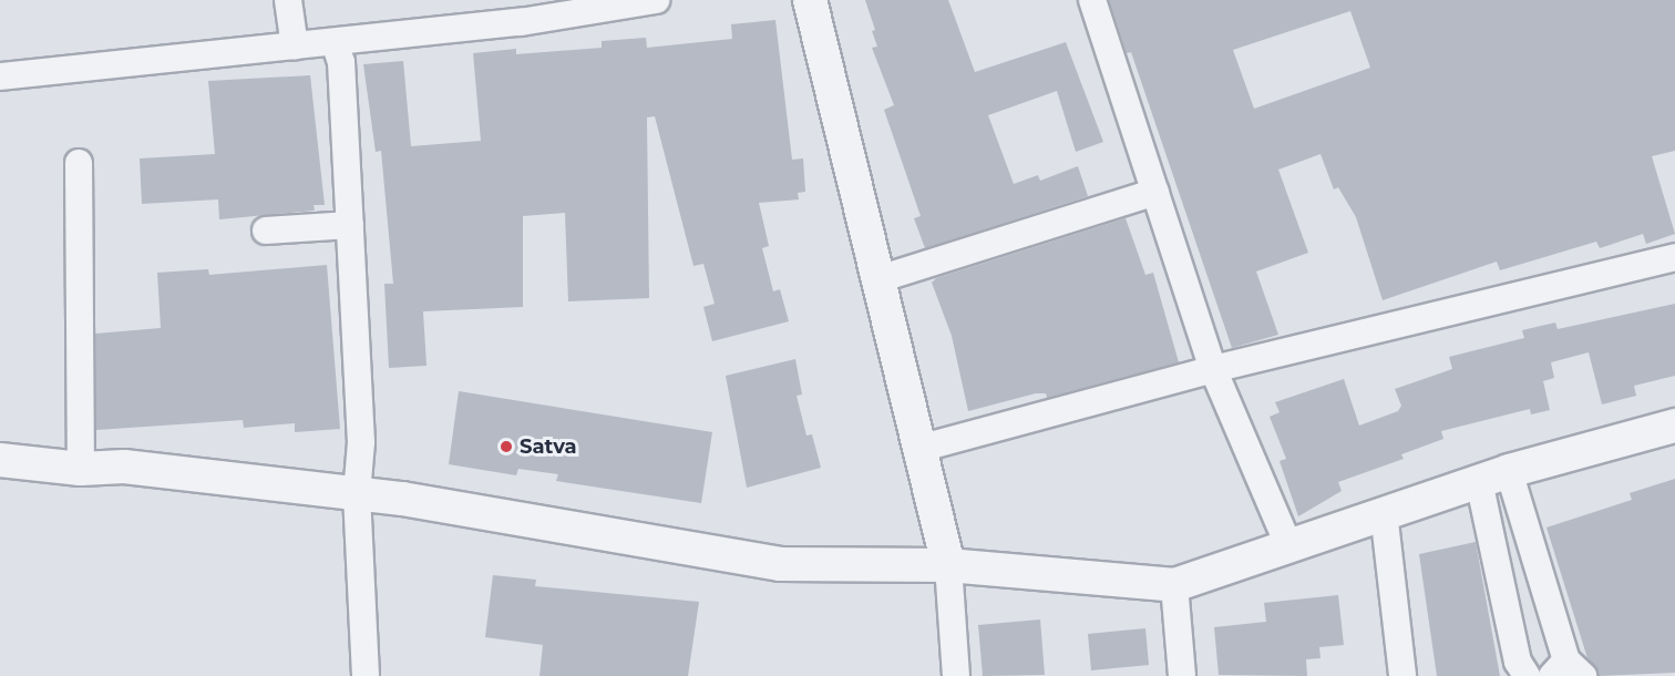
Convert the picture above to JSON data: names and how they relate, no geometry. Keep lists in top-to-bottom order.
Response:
{
  "places": ["Satva"]
}
